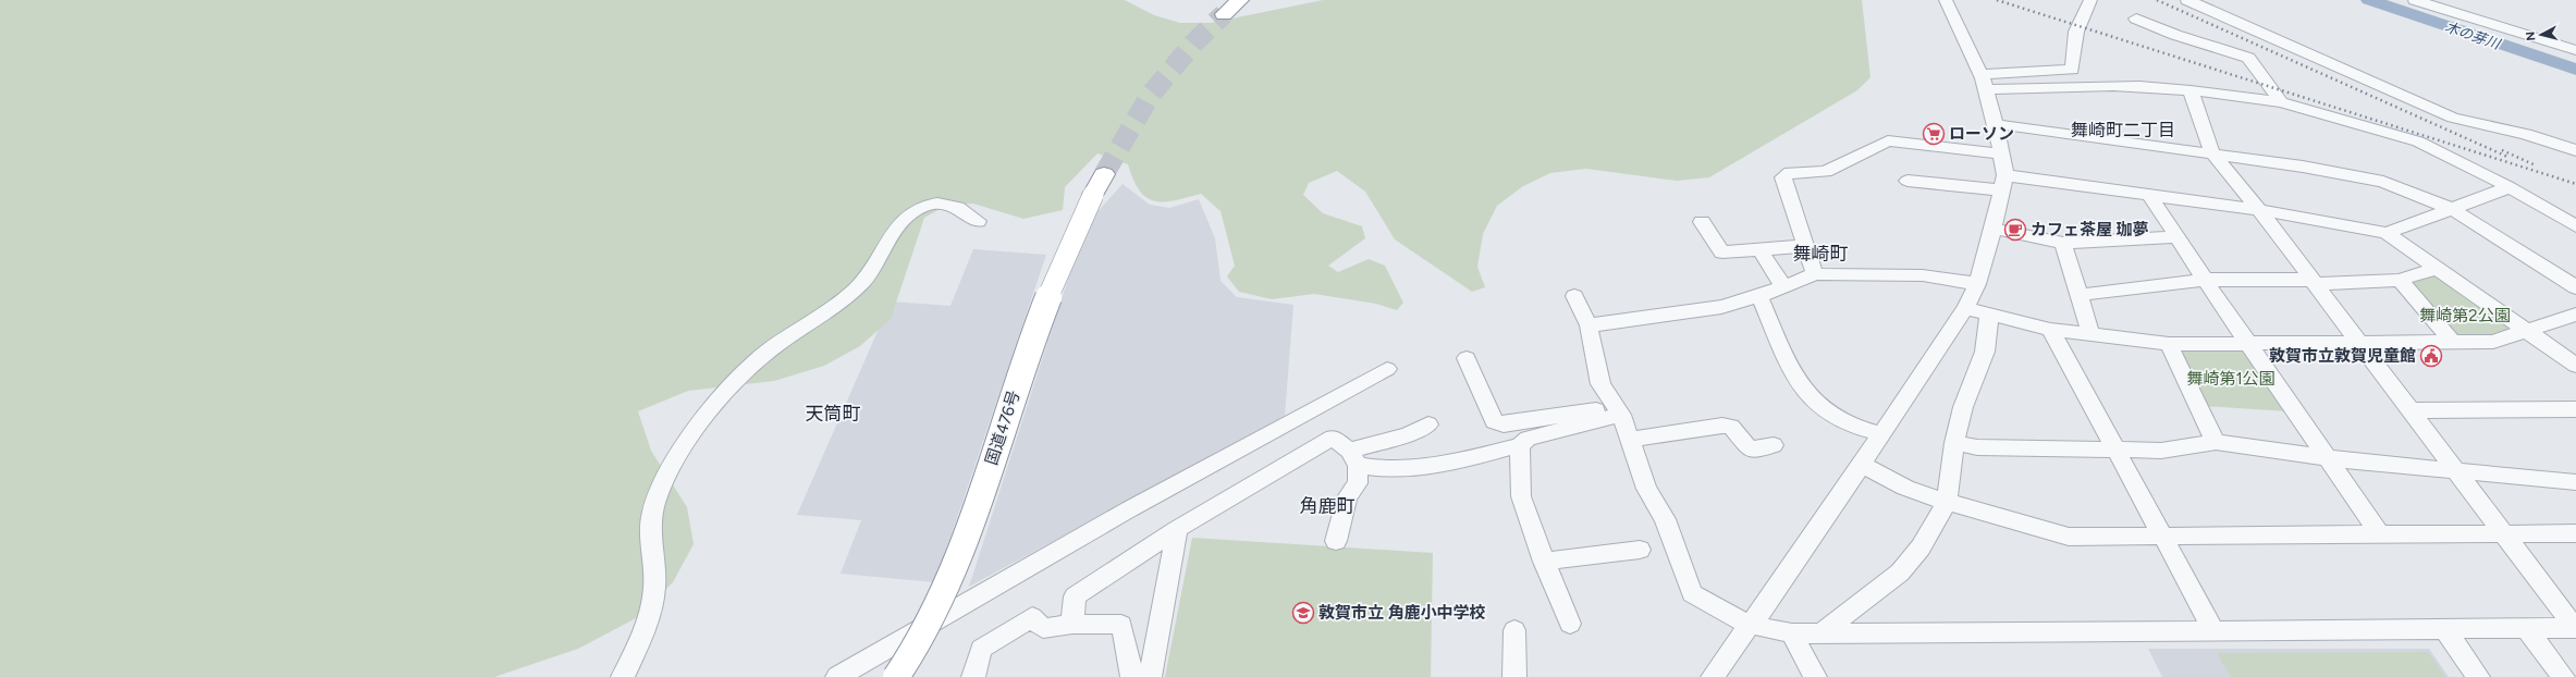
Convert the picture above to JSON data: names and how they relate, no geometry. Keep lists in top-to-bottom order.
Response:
{
  "streets": {
    "highway": ["国道476号"]
  },
  "districts": [
    "舞崎町二丁目",
    "舞崎町",
    "天筒町",
    "角鹿町"
  ],
  "water": ["木の芽川"],
  "parks": ["舞崎第2公園", "舞崎第1公園"],
  "places": {
    "supermarket": ["ローソン"],
    "cafe": ["カフェ茶屋 珈夢"],
    "public building": ["敦賀市立敦賀児童館"],
    "school or university": ["敦賀市立 角鹿小中学校"]
  },
  "north": "left"
}
